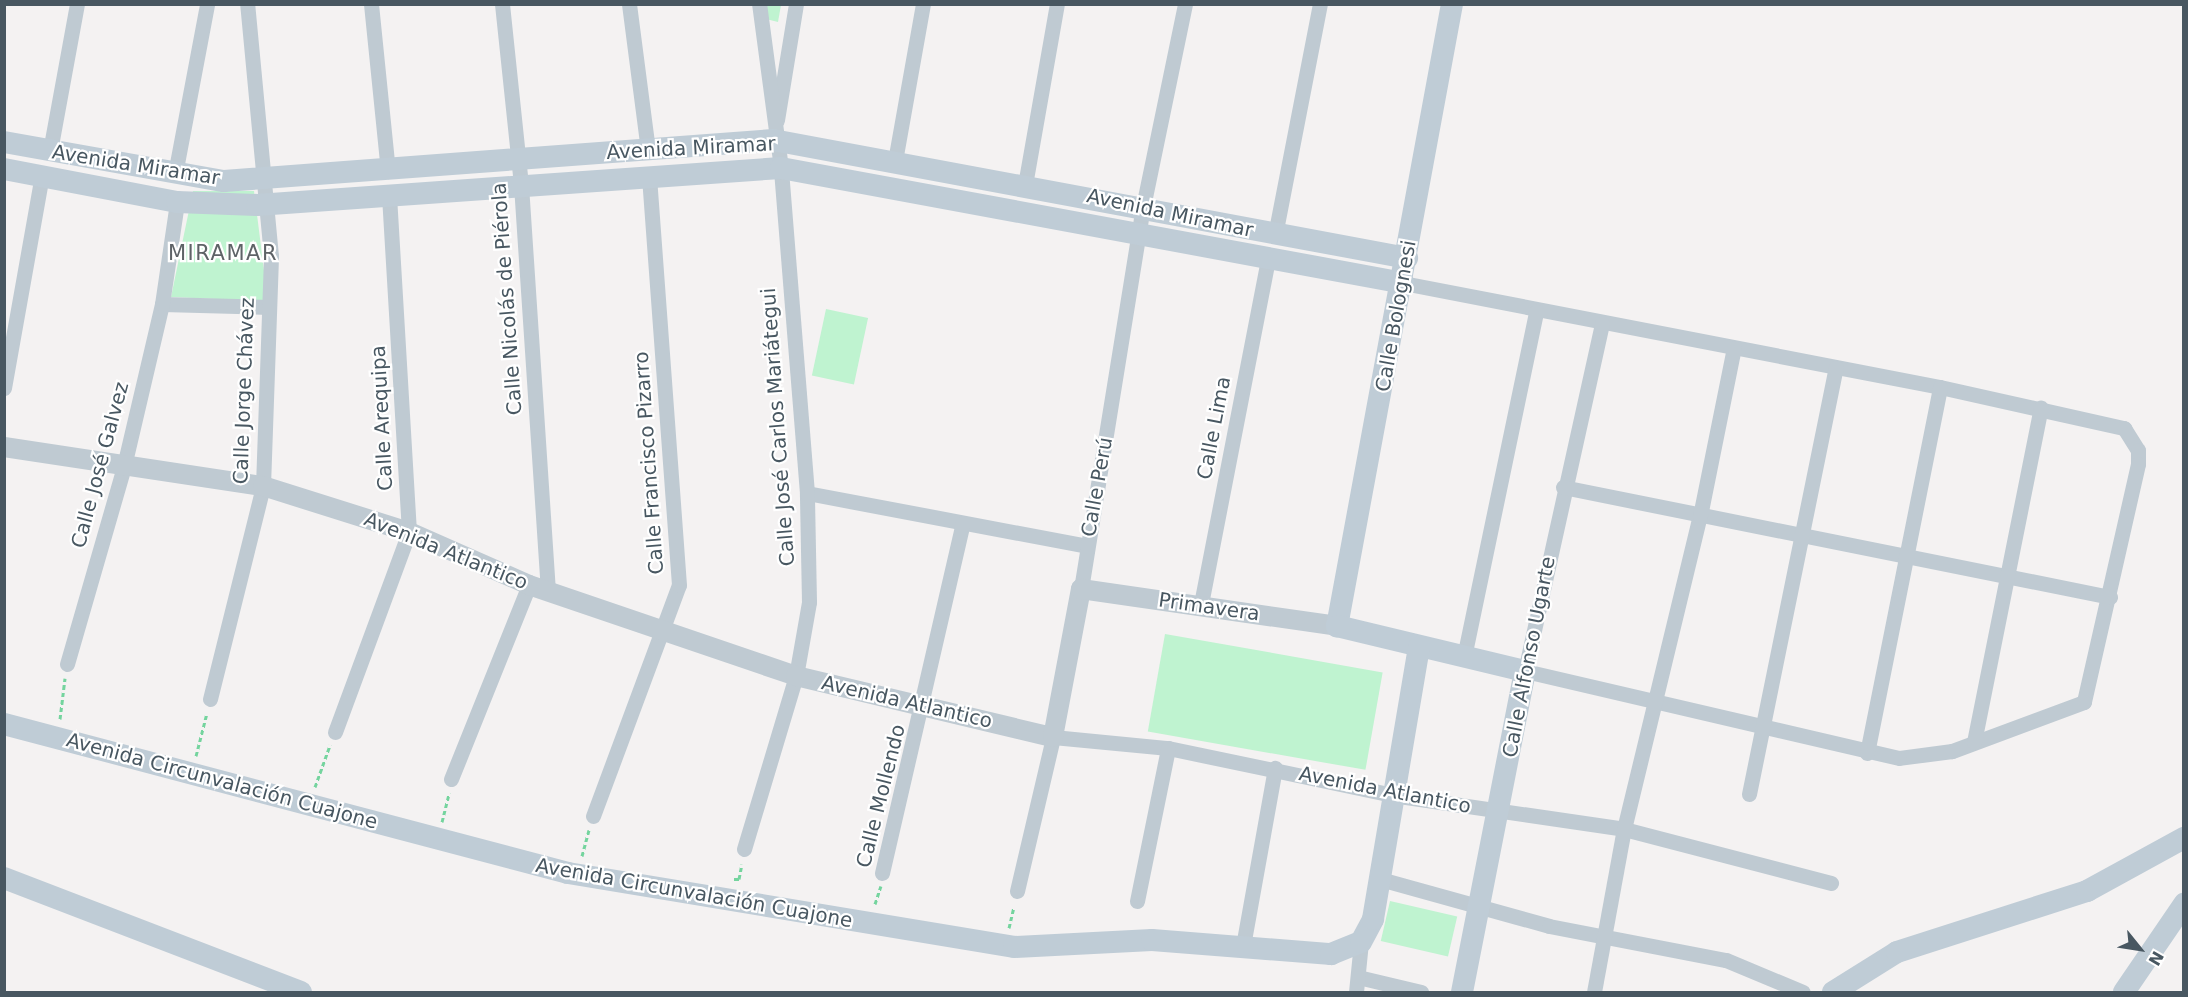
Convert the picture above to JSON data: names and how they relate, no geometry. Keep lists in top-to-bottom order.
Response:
{
  "streets": {
    "main road": [
      "Avenida Miramar",
      "Calle Bolognesi",
      "Calle Alfonso Ugarte",
      "Avenida Circunvalación Cuajone"
    ],
    "street": [
      "Calle Nicolás de Piérola",
      "Calle Jorge Chávez",
      "Calle Arequipa",
      "Calle José Carlos Mariátegui",
      "Calle Lima",
      "Calle Francisco Pizarro",
      "Calle José Galvez",
      "Calle Perú",
      "Avenida Atlantico",
      "Primavera",
      "Calle Mollendo"
    ]
  },
  "crossings": [
    ["Avenida Miramar", "Calle Nicolás de Piérola"],
    ["Avenida Miramar", "Calle Bolognesi"],
    ["Avenida Miramar", "Calle Jorge Chávez"],
    ["Avenida Miramar", "Calle Arequipa"],
    ["Avenida Miramar", "Calle José Carlos Mariátegui"],
    ["Avenida Miramar", "Calle Lima"],
    ["Avenida Miramar", "Calle Francisco Pizarro"],
    ["Avenida Miramar", "Calle José Galvez"],
    ["Avenida Miramar", "Calle Perú"],
    ["Calle Nicolás de Piérola", "Avenida Atlantico"],
    ["Calle Bolognesi", "Primavera"],
    ["Calle Jorge Chávez", "Avenida Atlantico"],
    ["Calle Arequipa", "Avenida Atlantico"],
    ["Calle José Carlos Mariátegui", "Avenida Atlantico"],
    ["Calle Lima", "Primavera"],
    ["Calle Francisco Pizarro", "Avenida Atlantico"],
    ["Calle José Galvez", "Avenida Atlantico"],
    ["Calle Perú", "Avenida Atlantico"],
    ["Calle Perú", "Primavera"],
    ["Avenida Atlantico", "Calle Alfonso Ugarte"],
    ["Avenida Atlantico", "Calle Mollendo"],
    ["Avenida Circunvalación Cuajone", "Calle Mollendo"]
  ],
  "districts": ["MIRAMAR"],
  "north": "bottom right"
}
